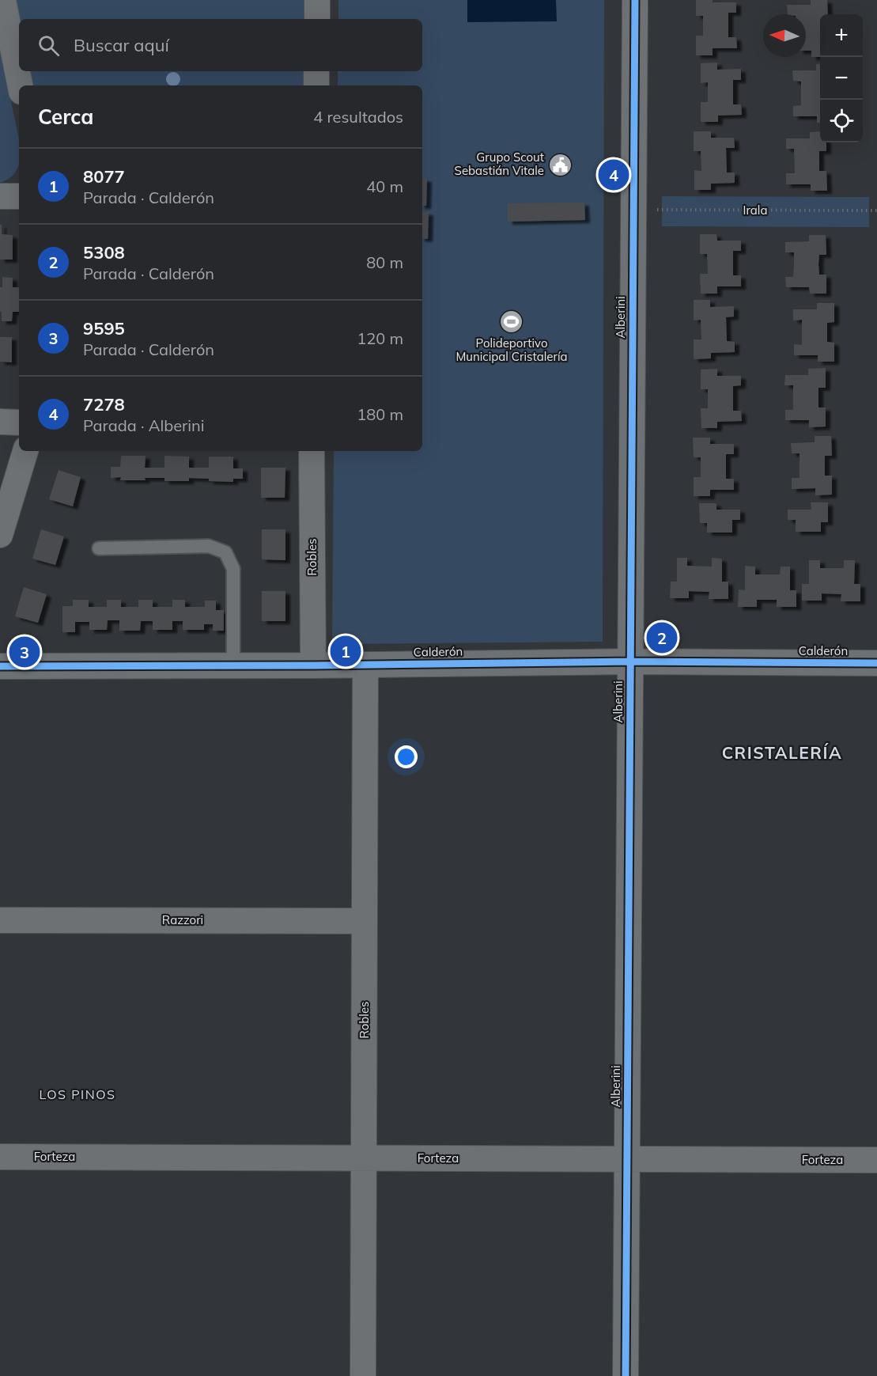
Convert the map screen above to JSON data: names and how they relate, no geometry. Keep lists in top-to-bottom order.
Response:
{
  "streets": {
    "street": [
      "Alberini",
      "Robles",
      "Calderón",
      "Razzori",
      "Forteza"
    ],
    "path": ["Irala"]
  },
  "crossings": [
    ["Irala", "Alberini"],
    ["Alberini", "Calderón"],
    ["Alberini", "Forteza"],
    ["Robles", "Calderón"],
    ["Robles", "Razzori"],
    ["Robles", "Forteza"]
  ],
  "districts": ["CRISTALERÍA", "LOS PINOS"],
  "places": {
    "public building": ["Grupo Scout Sebastián Vitale"],
    "sports": ["Polideportivo Municipal Cristalería"]
  },
  "north": "left",
  "page": {
    "map_buttons": ["+", "−"],
    "search": "Buscar aquí",
    "heading": ["Cerca", "4 resultados"],
    "list": [
      {
        "mark": "1",
        "name": "8077",
        "note": "Parada · Calderón",
        "value": "40 m"
      },
      {
        "mark": "2",
        "name": "5308",
        "note": "Parada · Calderón",
        "value": "80 m"
      },
      {
        "mark": "3",
        "name": "9595",
        "note": "Parada · Calderón",
        "value": "120 m"
      },
      {
        "mark": "4",
        "name": "7278",
        "note": "Parada · Alberini",
        "value": "180 m"
      }
    ],
    "pins": [
      "4",
      "2",
      "1",
      "3"
    ]
  }
}
